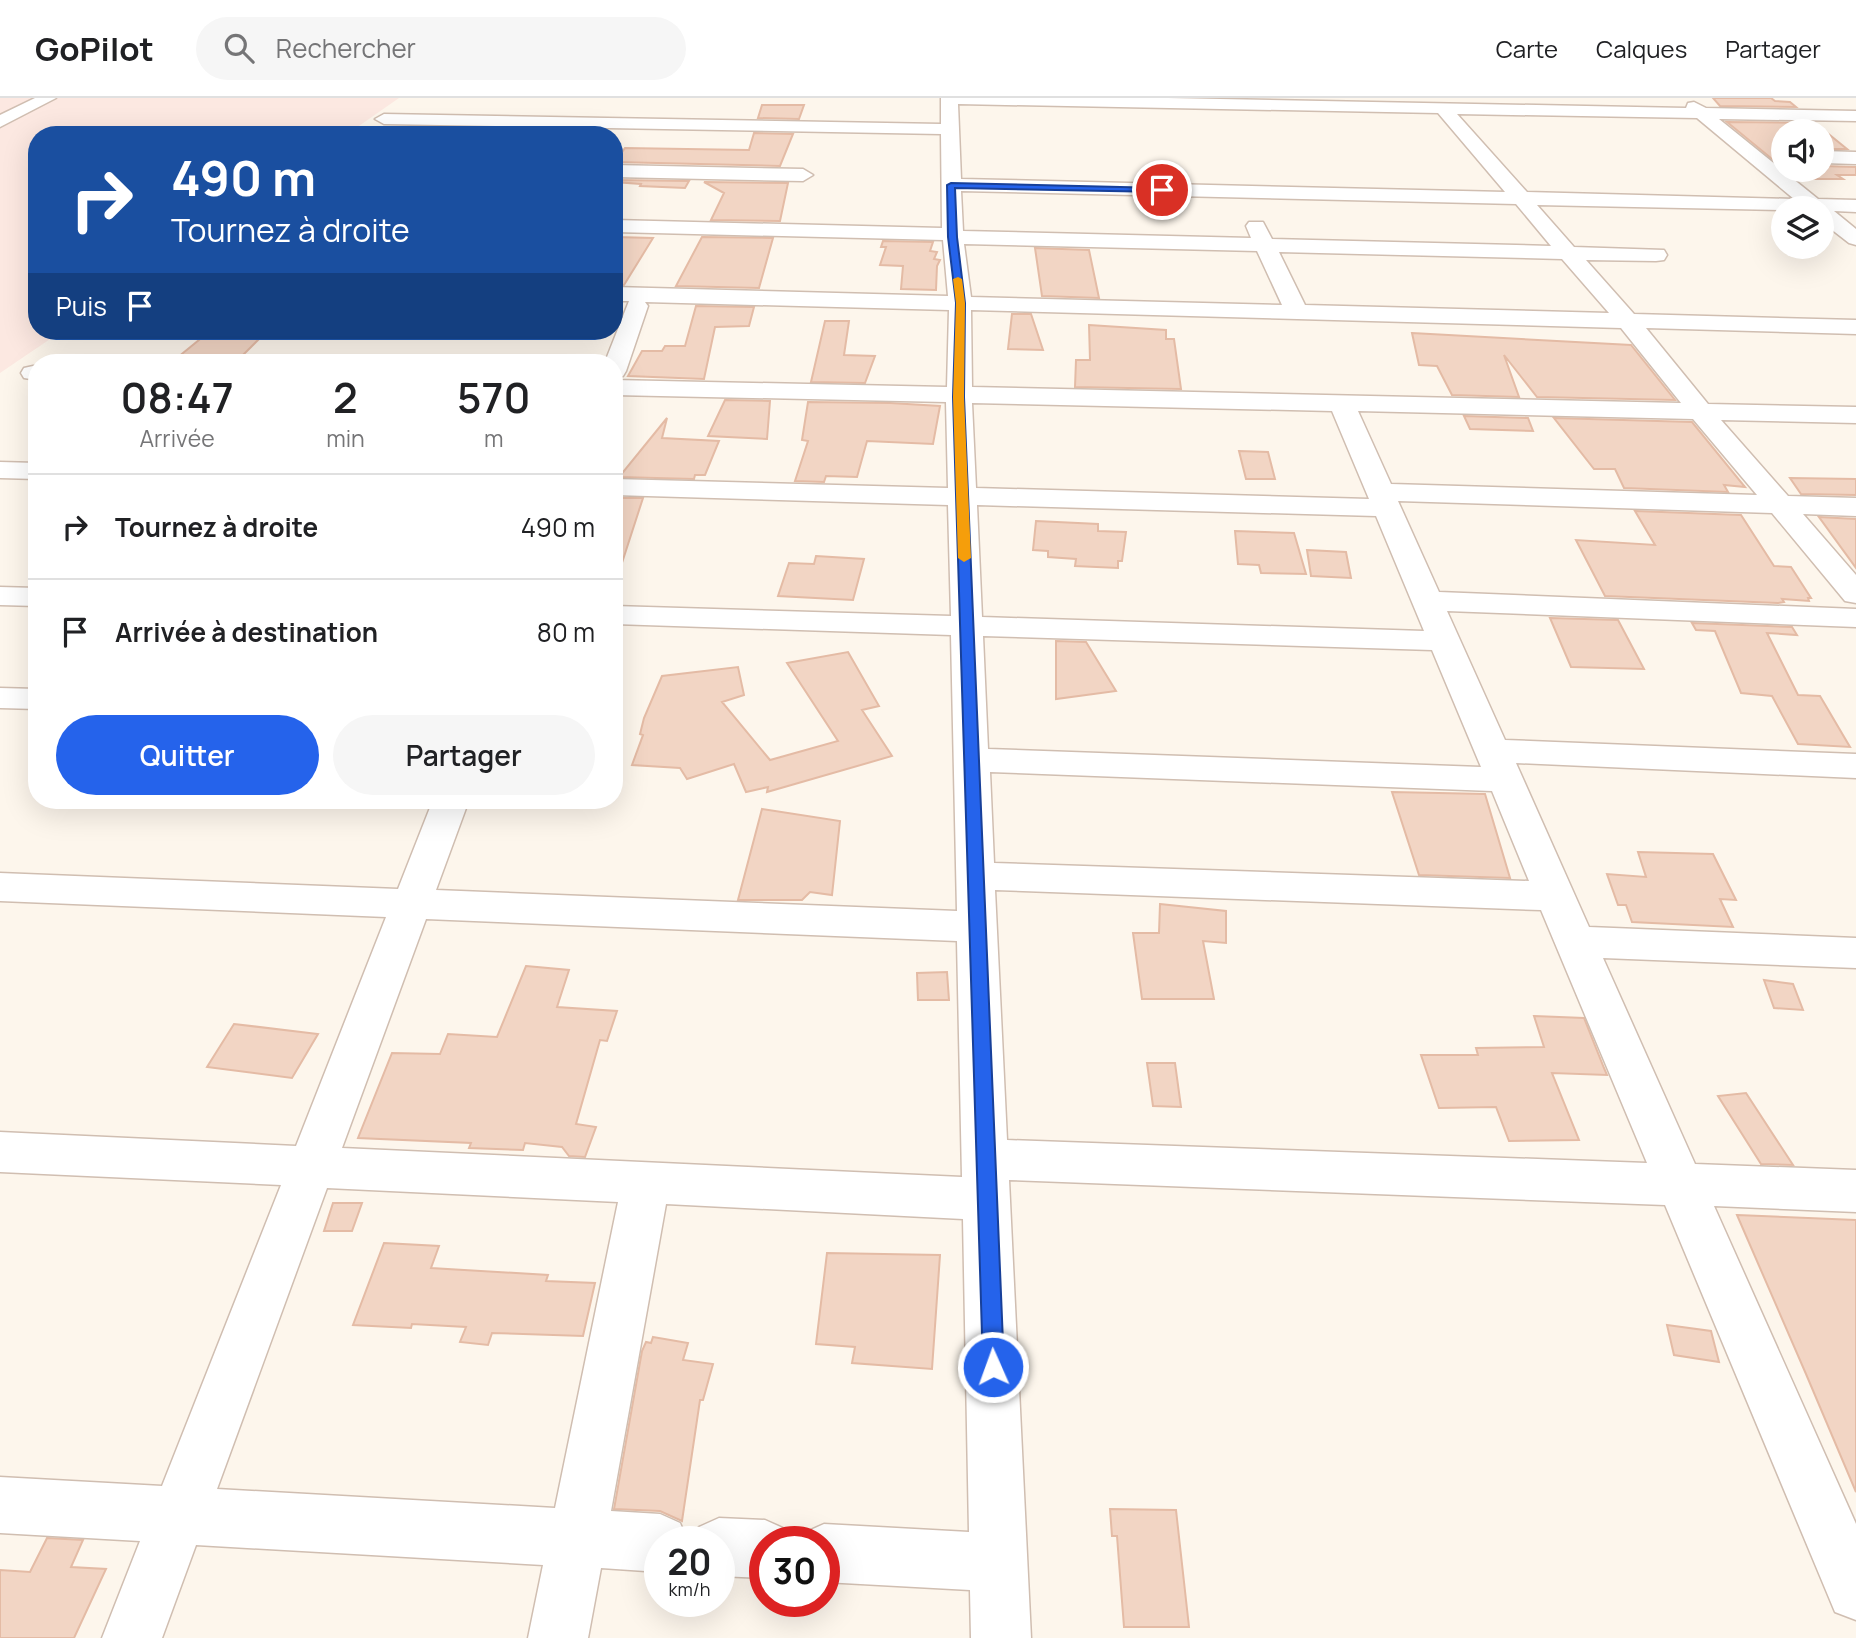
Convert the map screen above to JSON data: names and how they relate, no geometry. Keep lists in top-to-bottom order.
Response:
{
  "page": {
    "header": "GoPilot",
    "search": "Rechercher",
    "nav": ["Carte", "Calques", "Partager"],
    "turn": ["490 m", "Tournez à droite"],
    "then": "Puis",
    "eta": [
      "08:47",
      "Arrivée",
      "2",
      "min",
      "570",
      "m"
    ],
    "list": [
      {
        "name": "Tournez à droite",
        "value": "490 m"
      },
      {
        "name": "Arrivée à destination",
        "value": "80 m"
      }
    ],
    "buttons": ["Quitter", "Partager"],
    "speed": "20 km/h",
    "limit": "30"
  }
}
